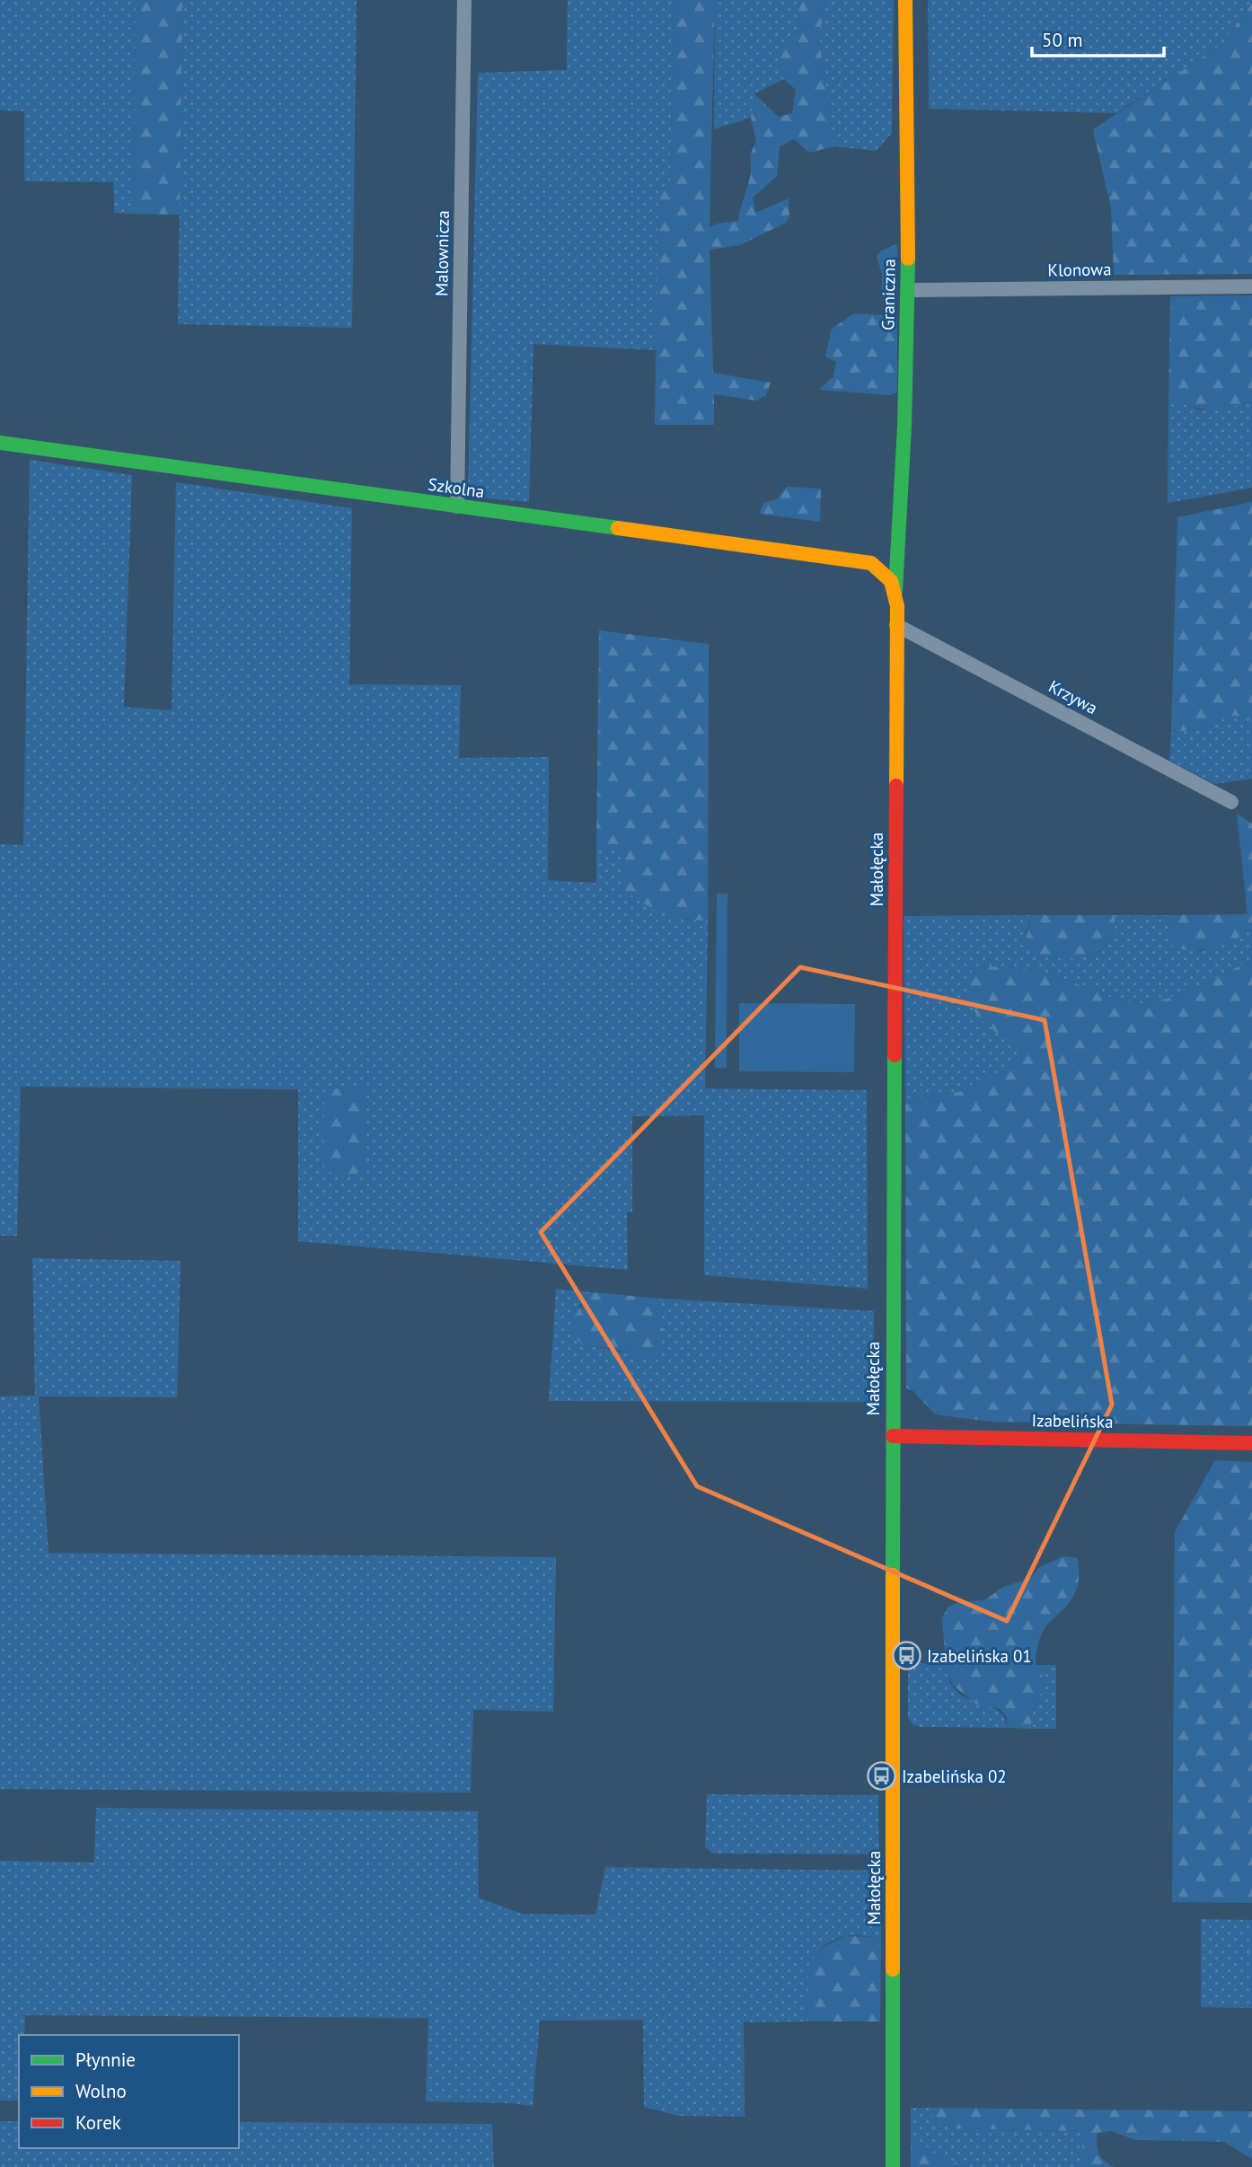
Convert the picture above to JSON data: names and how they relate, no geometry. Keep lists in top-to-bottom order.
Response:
{
  "streets": {
    "street": [
      "Malownicza",
      "Klonowa",
      "Graniczna",
      "Szkolna",
      "Krzywa",
      "Małołęcka",
      "Izabelińska"
    ]
  },
  "crossings": [
    ["Malownicza", "Szkolna"],
    ["Klonowa", "Graniczna"],
    ["Graniczna", "Szkolna"],
    ["Graniczna", "Małołęcka"],
    ["Szkolna", "Małołęcka"],
    ["Krzywa", "Małołęcka"],
    ["Małołęcka", "Izabelińska"]
  ],
  "places": {
    "bus stop": ["Izabelińska 01", "Izabelińska 02"]
  },
  "legend": ["Płynnie", "Wolno", "Korek"],
  "scale_bar": "50 m"
}
